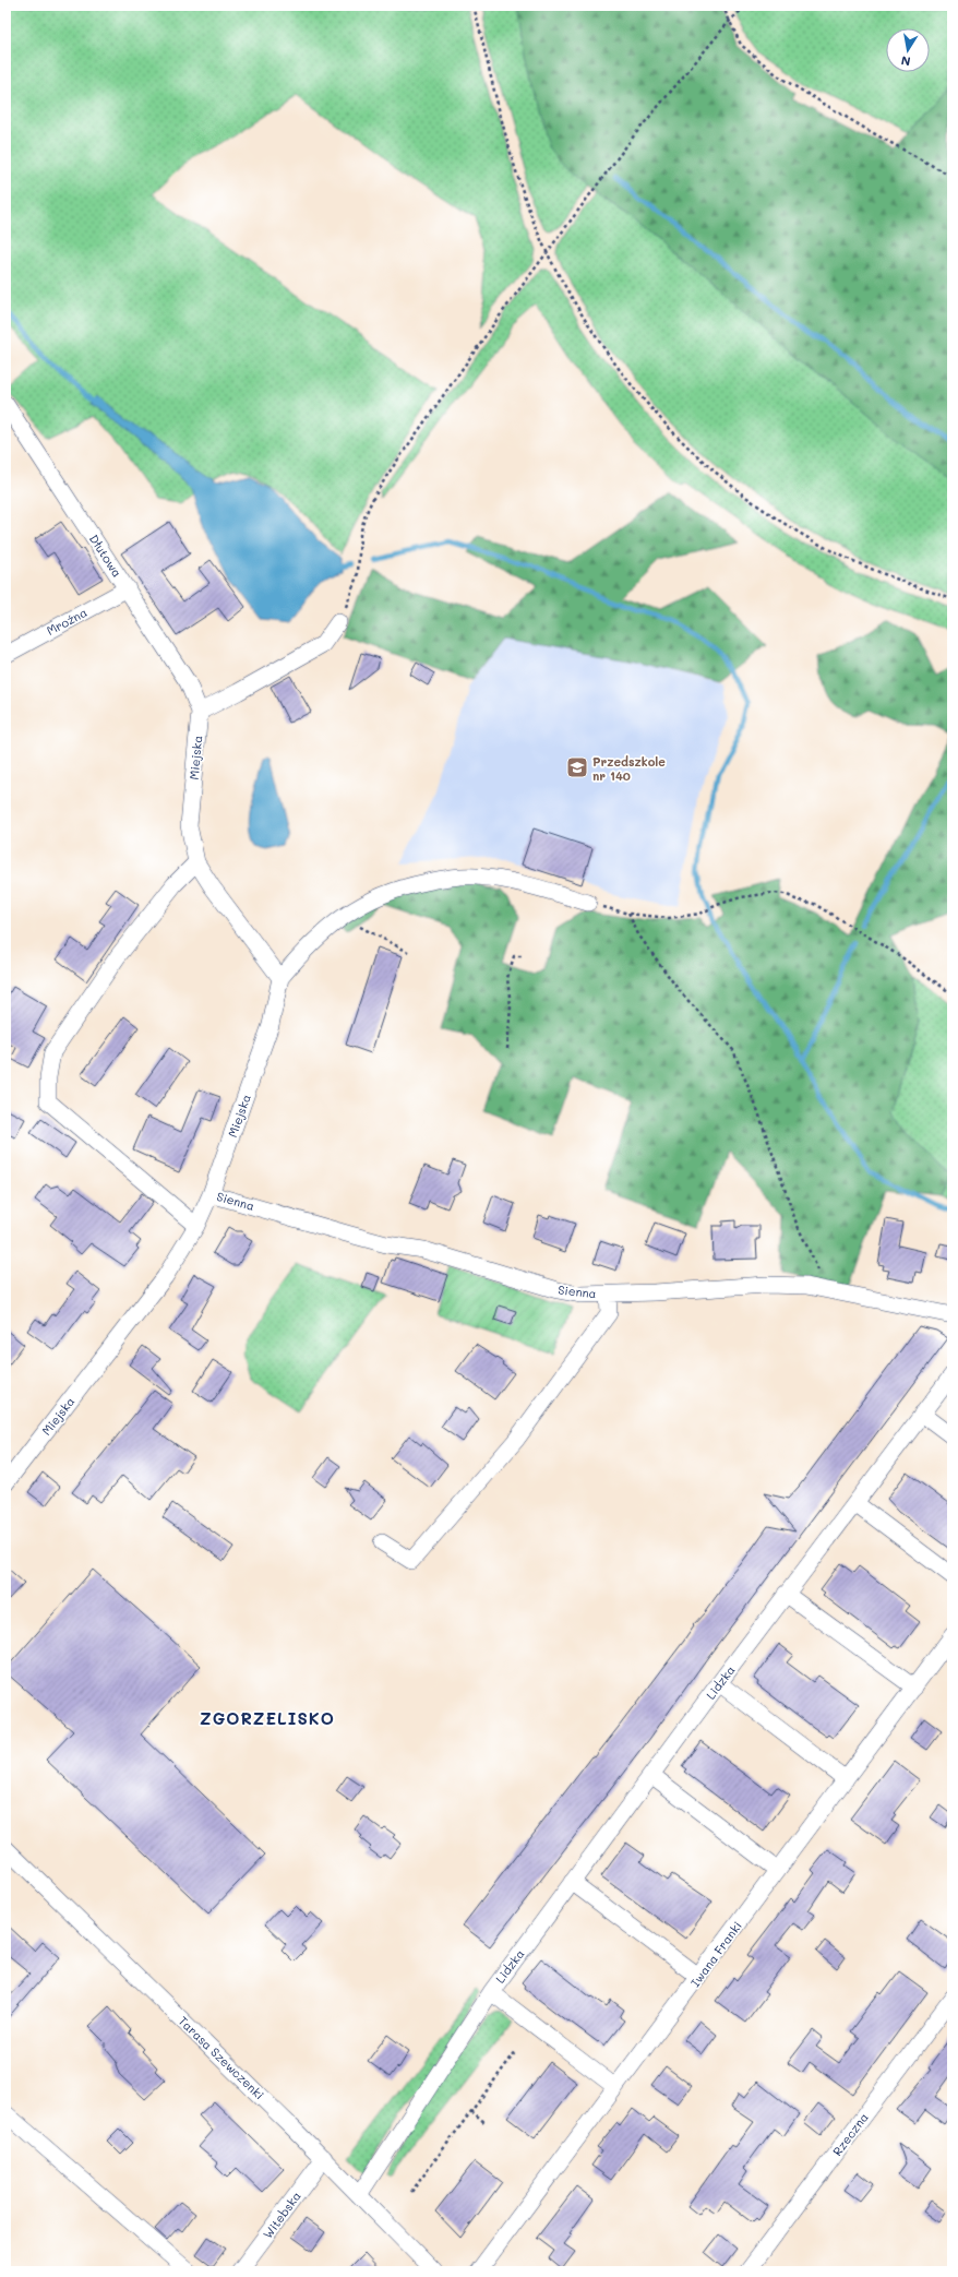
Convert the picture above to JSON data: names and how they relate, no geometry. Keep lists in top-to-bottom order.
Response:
{
  "streets": {
    "street": [
      "Dłutowa",
      "Mroźna",
      "Miejska",
      "Sienna",
      "Lidzka",
      "Iwana Franki",
      "Tarasa Szewczenki",
      "Rzeczna",
      "Witebska"
    ]
  },
  "crossings": [
    ["Dłutowa", "Mroźna"],
    ["Dłutowa", "Miejska"],
    ["Miejska", "Sienna"],
    ["Lidzka", "Tarasa Szewczenki"],
    ["Tarasa Szewczenki", "Witebska"]
  ],
  "districts": ["ZGORZELISKO"],
  "places": {
    "school or university": ["Przedszkole nr 140"]
  },
  "north": "bottom"
}
